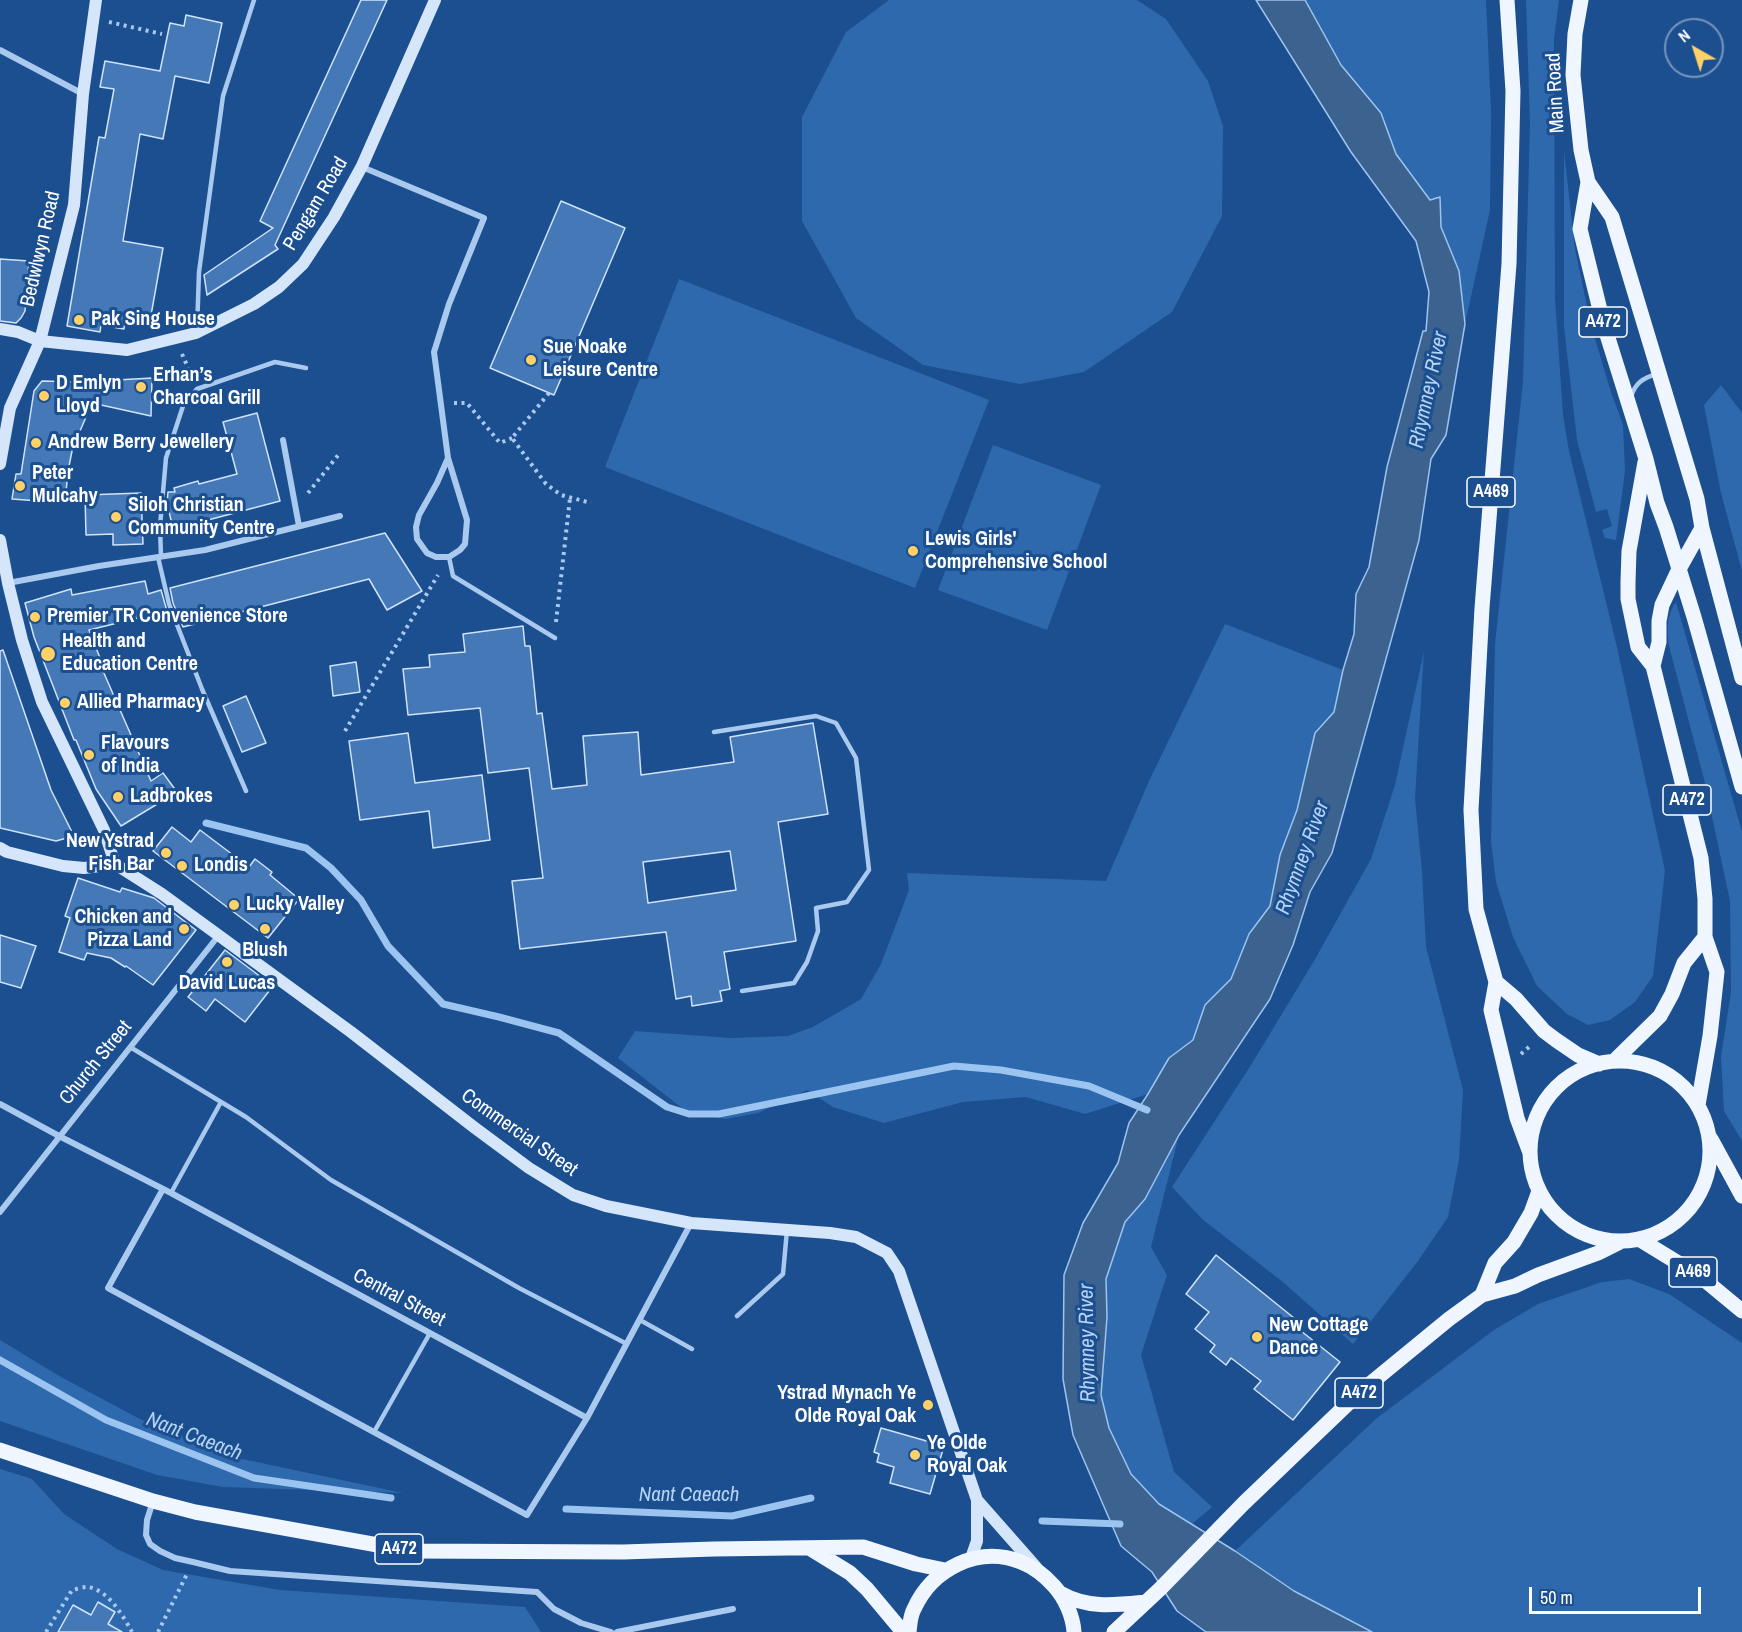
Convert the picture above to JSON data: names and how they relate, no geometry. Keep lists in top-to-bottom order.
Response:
{
  "streets": {
    "main road": ["Main Road", "A472", "A469"],
    "street": [
      "Pengam Road",
      "Bedwlwyn Road",
      "Church Street",
      "Commercial Street",
      "Central Street"
    ]
  },
  "crossings": [
    ["Main Road", "A472"],
    ["Pengam Road", "Bedwlwyn Road"],
    ["A472", "A469"],
    ["Church Street", "Commercial Street"],
    ["Church Street", "Central Street"]
  ],
  "water": ["Rhymney River", "Nant Caeach"],
  "places": [
    "Pak Sing House",
    "Sue Noake Leisure Centre",
    "Erhan’s Charcoal Grill",
    "D Emlyn Lloyd",
    "Andrew Berry Jewellery",
    "Peter Mulcahy",
    "Siloh Christian Community Centre",
    "Lewis Girls' Comprehensive School",
    "Premier TR Convenience Store",
    "Health and Education Centre",
    "Allied Pharmacy",
    "Flavours of India",
    "Ladbrokes",
    "New Ystrad Fish Bar",
    "Londis",
    "Lucky Valley",
    "Chicken and Pizza Land",
    "Blush",
    "David Lucas",
    "New Cottage Dance",
    "Ystrad Mynach Ye Olde Royal Oak",
    "Ye Olde Royal Oak"
  ],
  "scale_bar": "50 m",
  "north": "top left"
}
